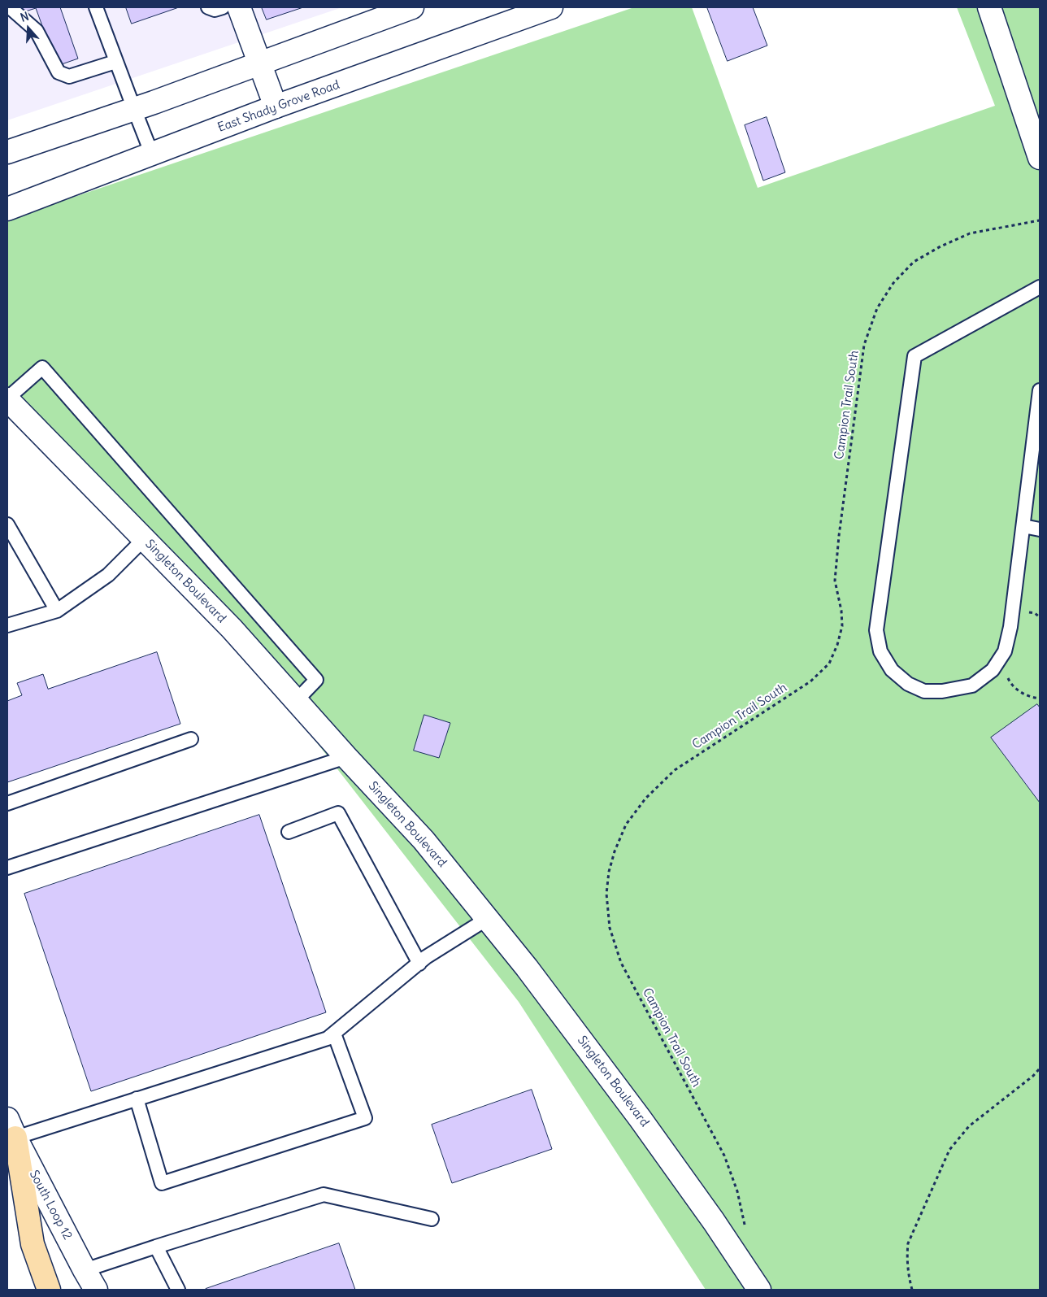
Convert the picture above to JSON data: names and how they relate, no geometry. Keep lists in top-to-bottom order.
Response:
{
  "streets": {
    "street": ["East Shady Grove Road", "Singleton Boulevard", "South Loop 12"],
    "path": ["Campion Trail South"]
  },
  "north": "top"
}
